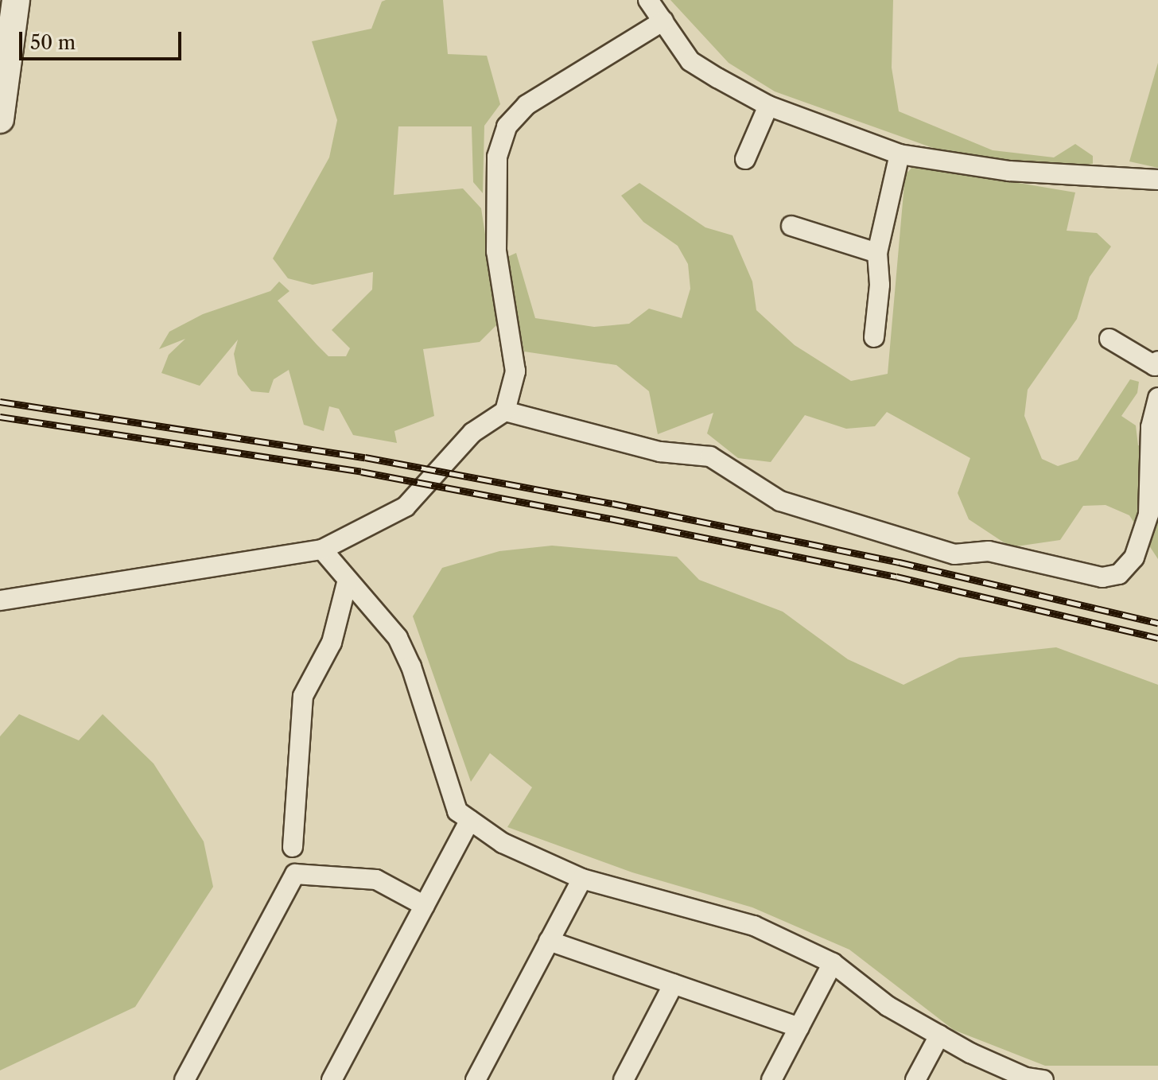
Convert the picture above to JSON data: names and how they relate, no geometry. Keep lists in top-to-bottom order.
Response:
{
  "scale_bar": "50 m"
}
